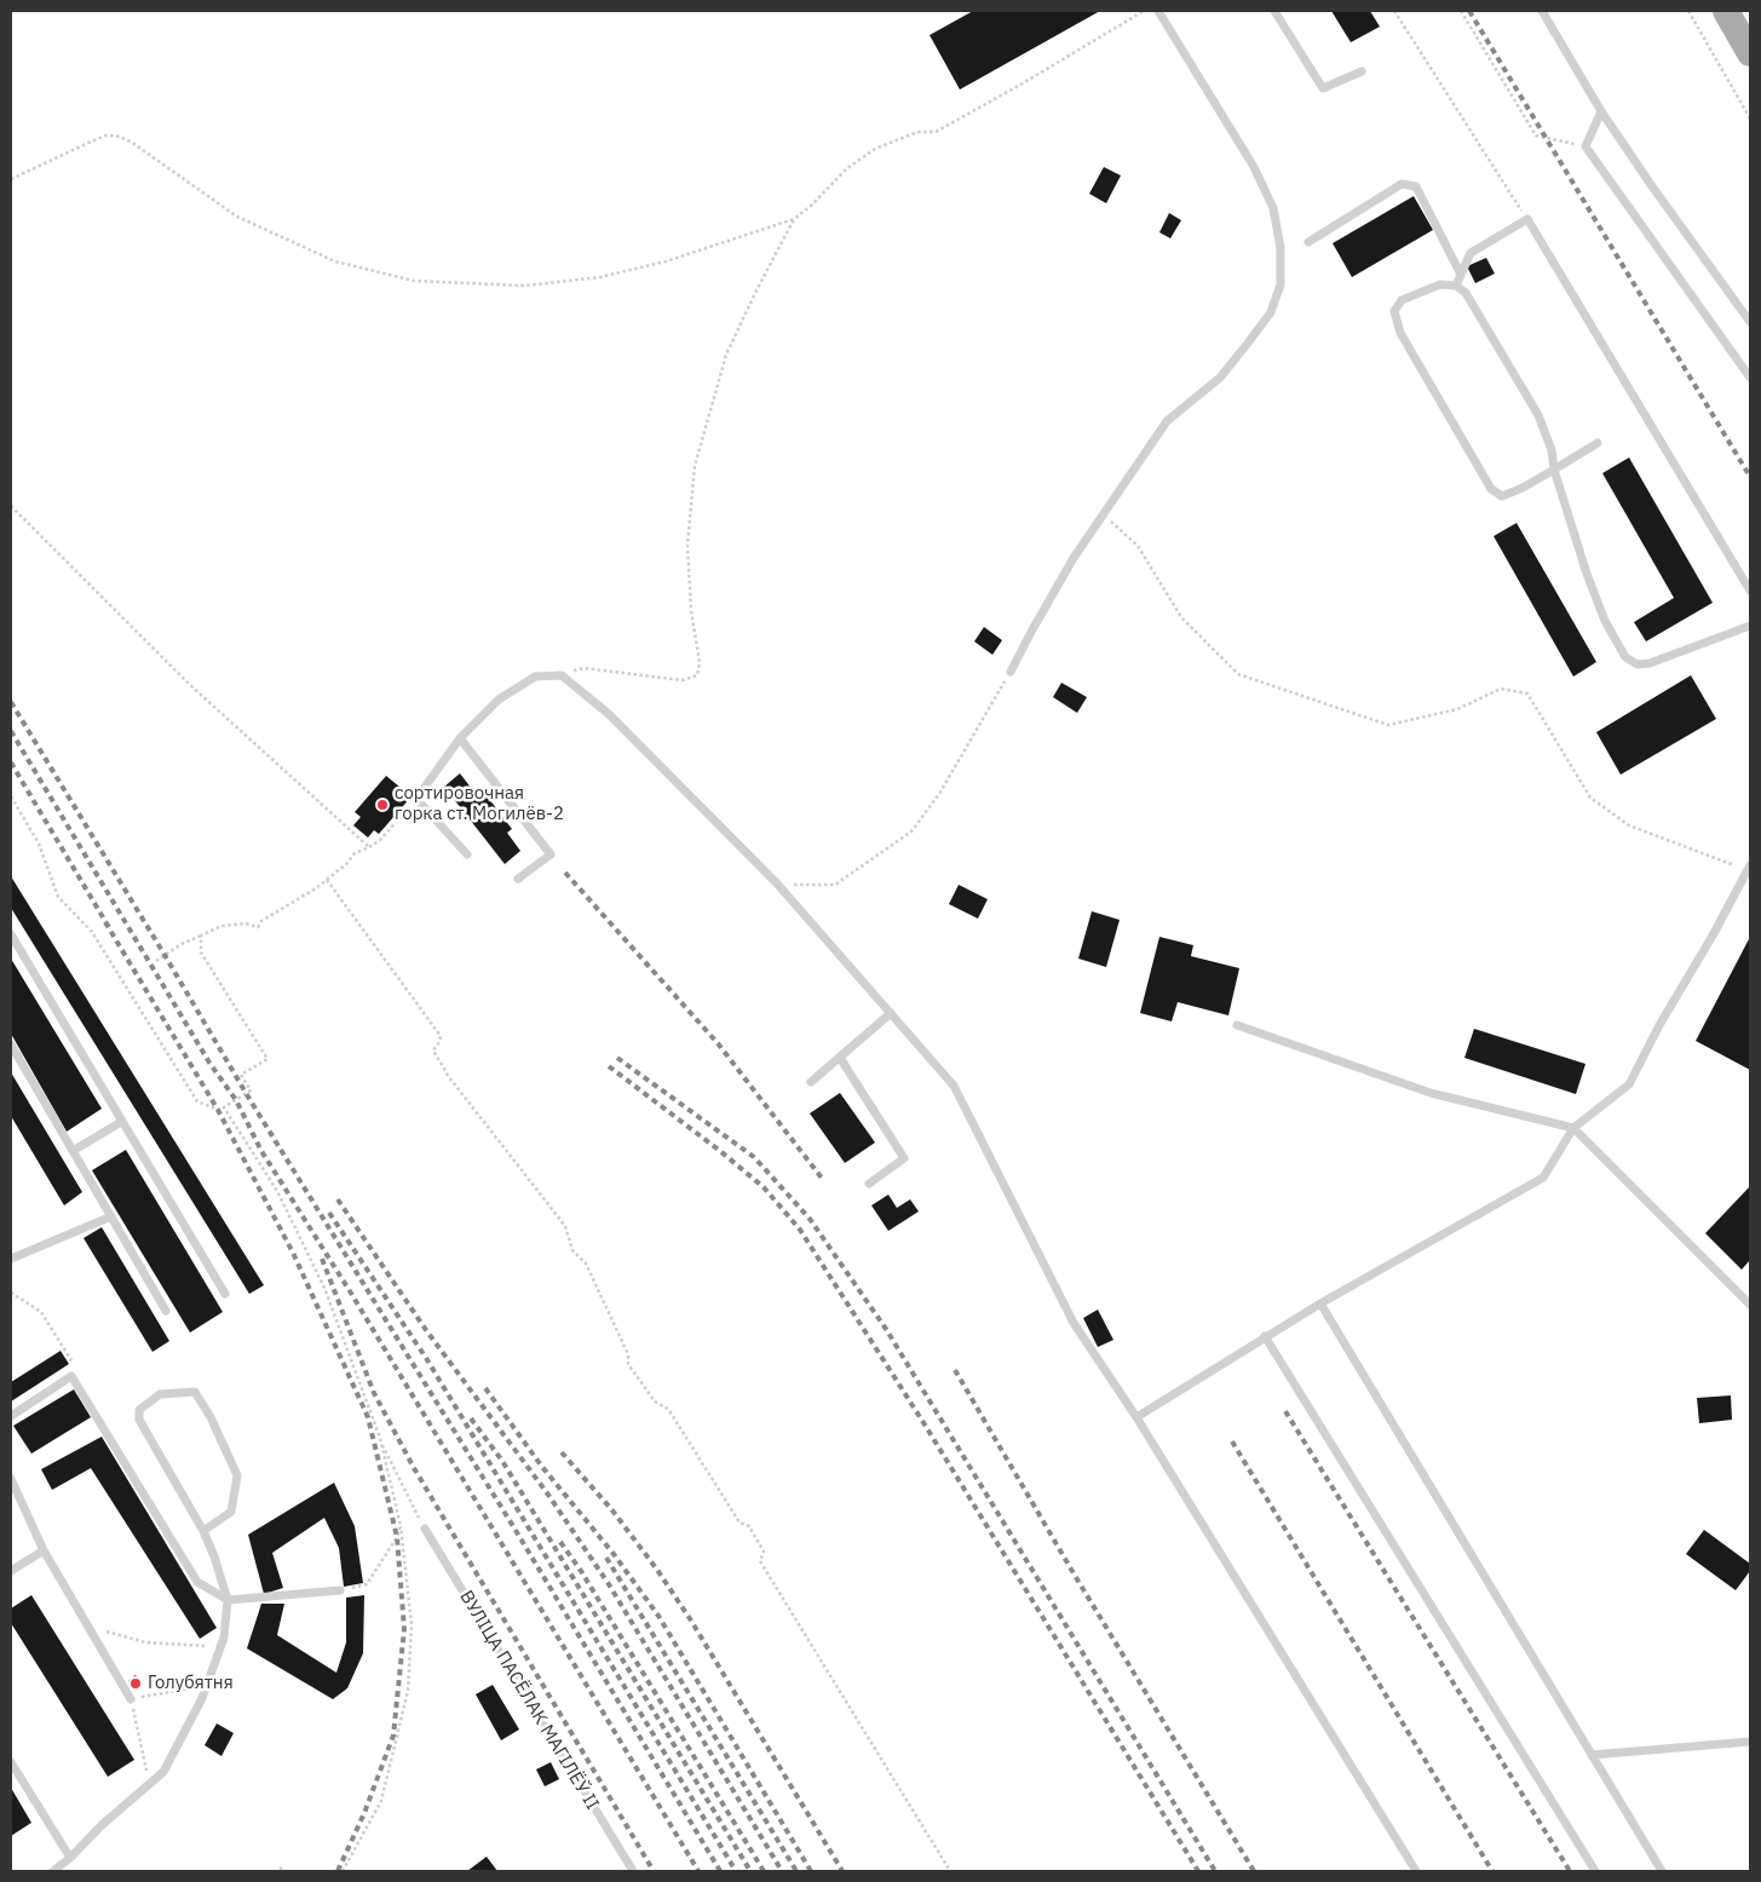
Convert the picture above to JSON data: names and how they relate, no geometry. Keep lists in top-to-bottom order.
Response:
{
  "streets": {
    "lane": ["ВУЛІЦА ПАСЁЛАК МАГІЛЁЎ II"]
  },
  "places": ["сортировочная горка ст. Могилёв-2", "Голубятня"]
}
